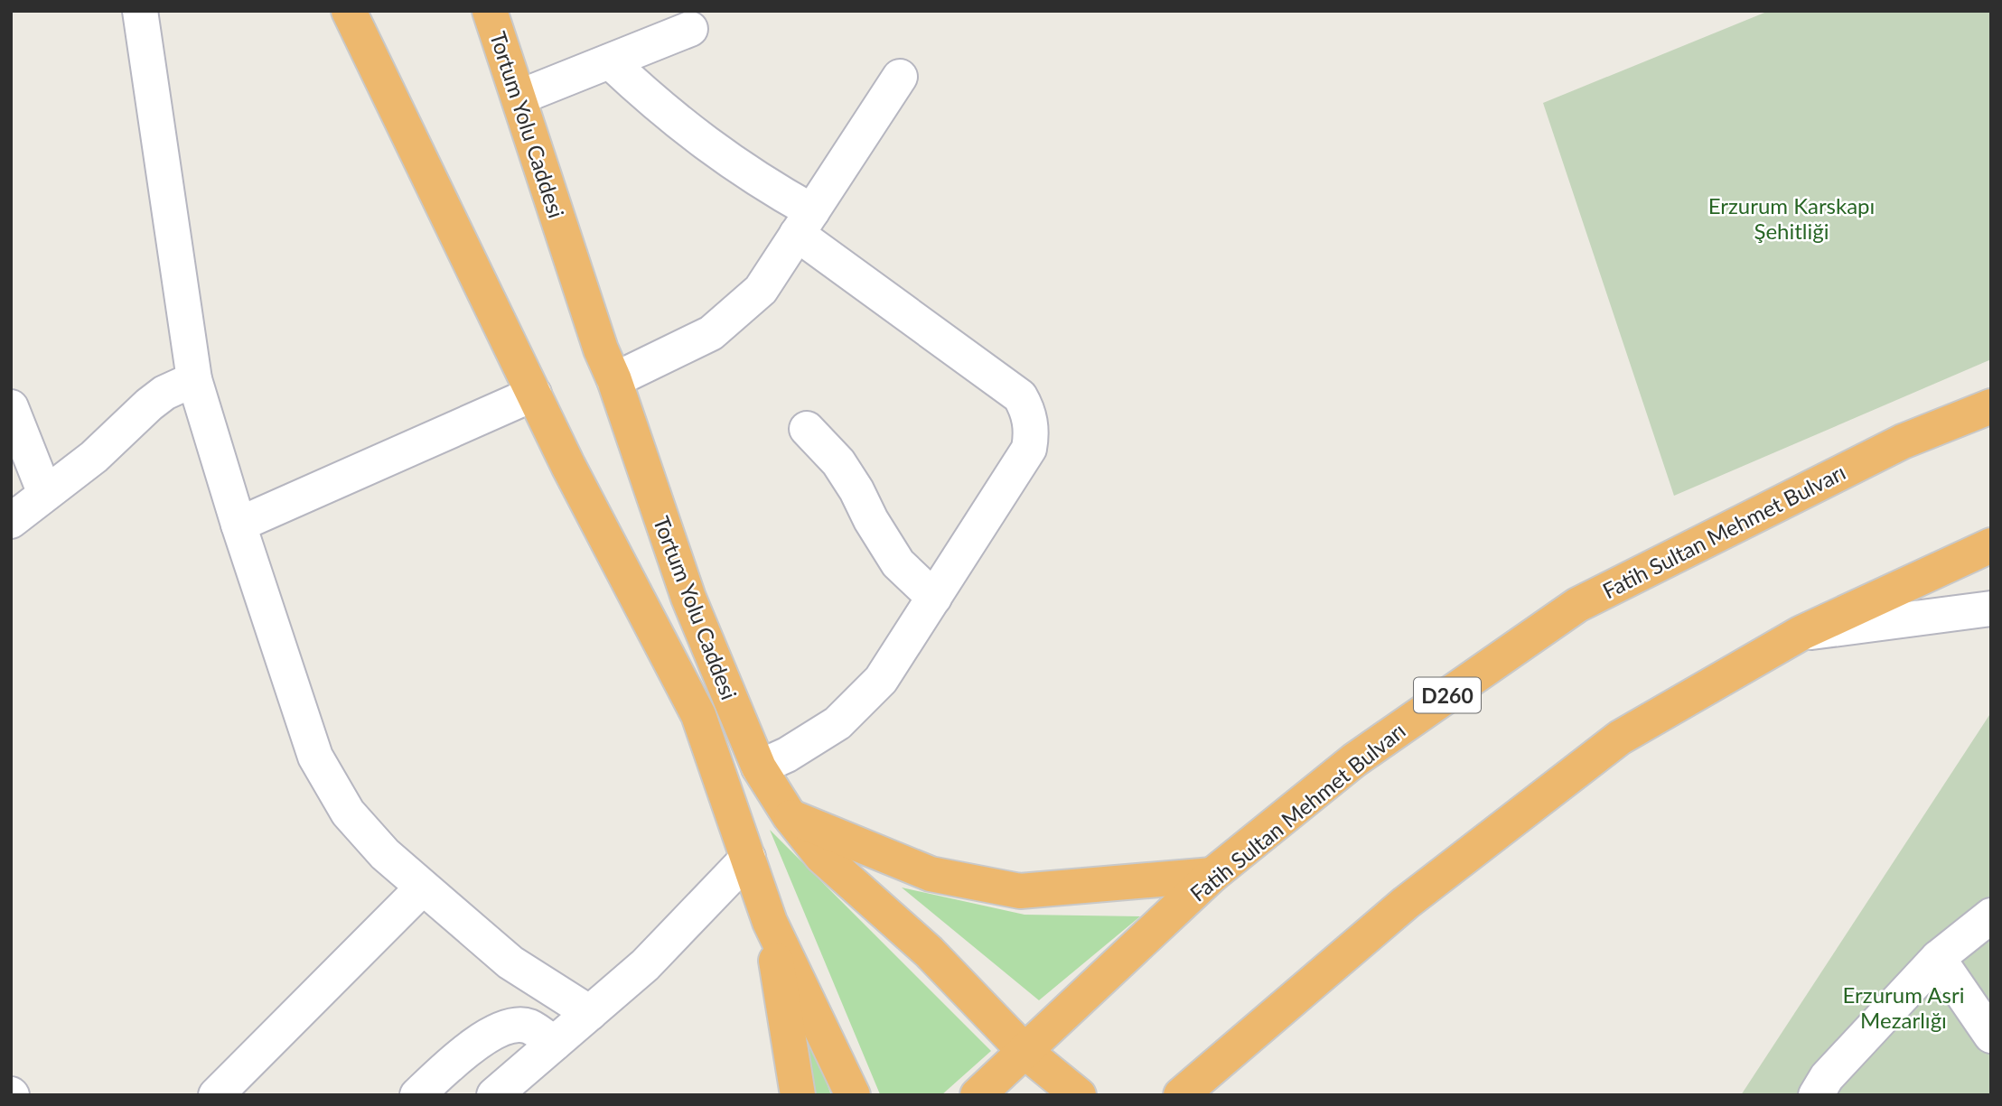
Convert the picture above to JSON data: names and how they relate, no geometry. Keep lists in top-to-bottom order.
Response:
{
  "streets": {
    "highway": ["Tortum Yolu Caddesi", "Fatih Sultan Mehmet Bulvarı", "D260"]
  },
  "crossings": [
    ["Tortum Yolu Caddesi", "Fatih Sultan Mehmet Bulvarı"]
  ],
  "parks": ["Erzurum Karskapı Şehitliği", "Erzurum Asri Mezarlığı"]
}
